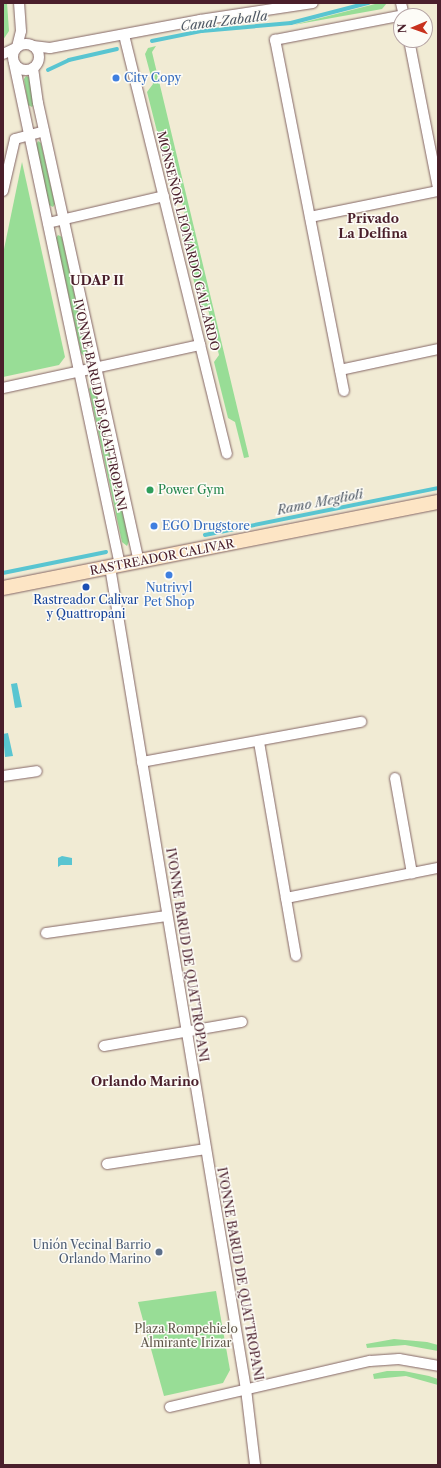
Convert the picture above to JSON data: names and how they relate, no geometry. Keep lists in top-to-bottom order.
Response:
{
  "streets": {
    "main road": ["RASTREADOR CALIVAR"],
    "street": ["MONSEÑOR LEONARDO GALLARDO", "IVONNE BARUD DE QUATTROPANI"]
  },
  "crossings": [
    ["IVONNE BARUD DE QUATTROPANI", "RASTREADOR CALIVAR"]
  ],
  "districts": ["Privado La Delfina", "UDAP II", "Orlando Marino"],
  "water": ["Canal Zaballa", "Ramo Meglioli"],
  "parks": ["Plaza Rompehielo Almirante Irizar"],
  "places": [
    "City Copy",
    "Power Gym",
    "EGO Drugstore",
    "Nutrivyl Pet Shop",
    "Rastreador Calivar y Quattropani",
    "Unión Vecinal Barrio Orlando Marino"
  ],
  "north": "left"
}
